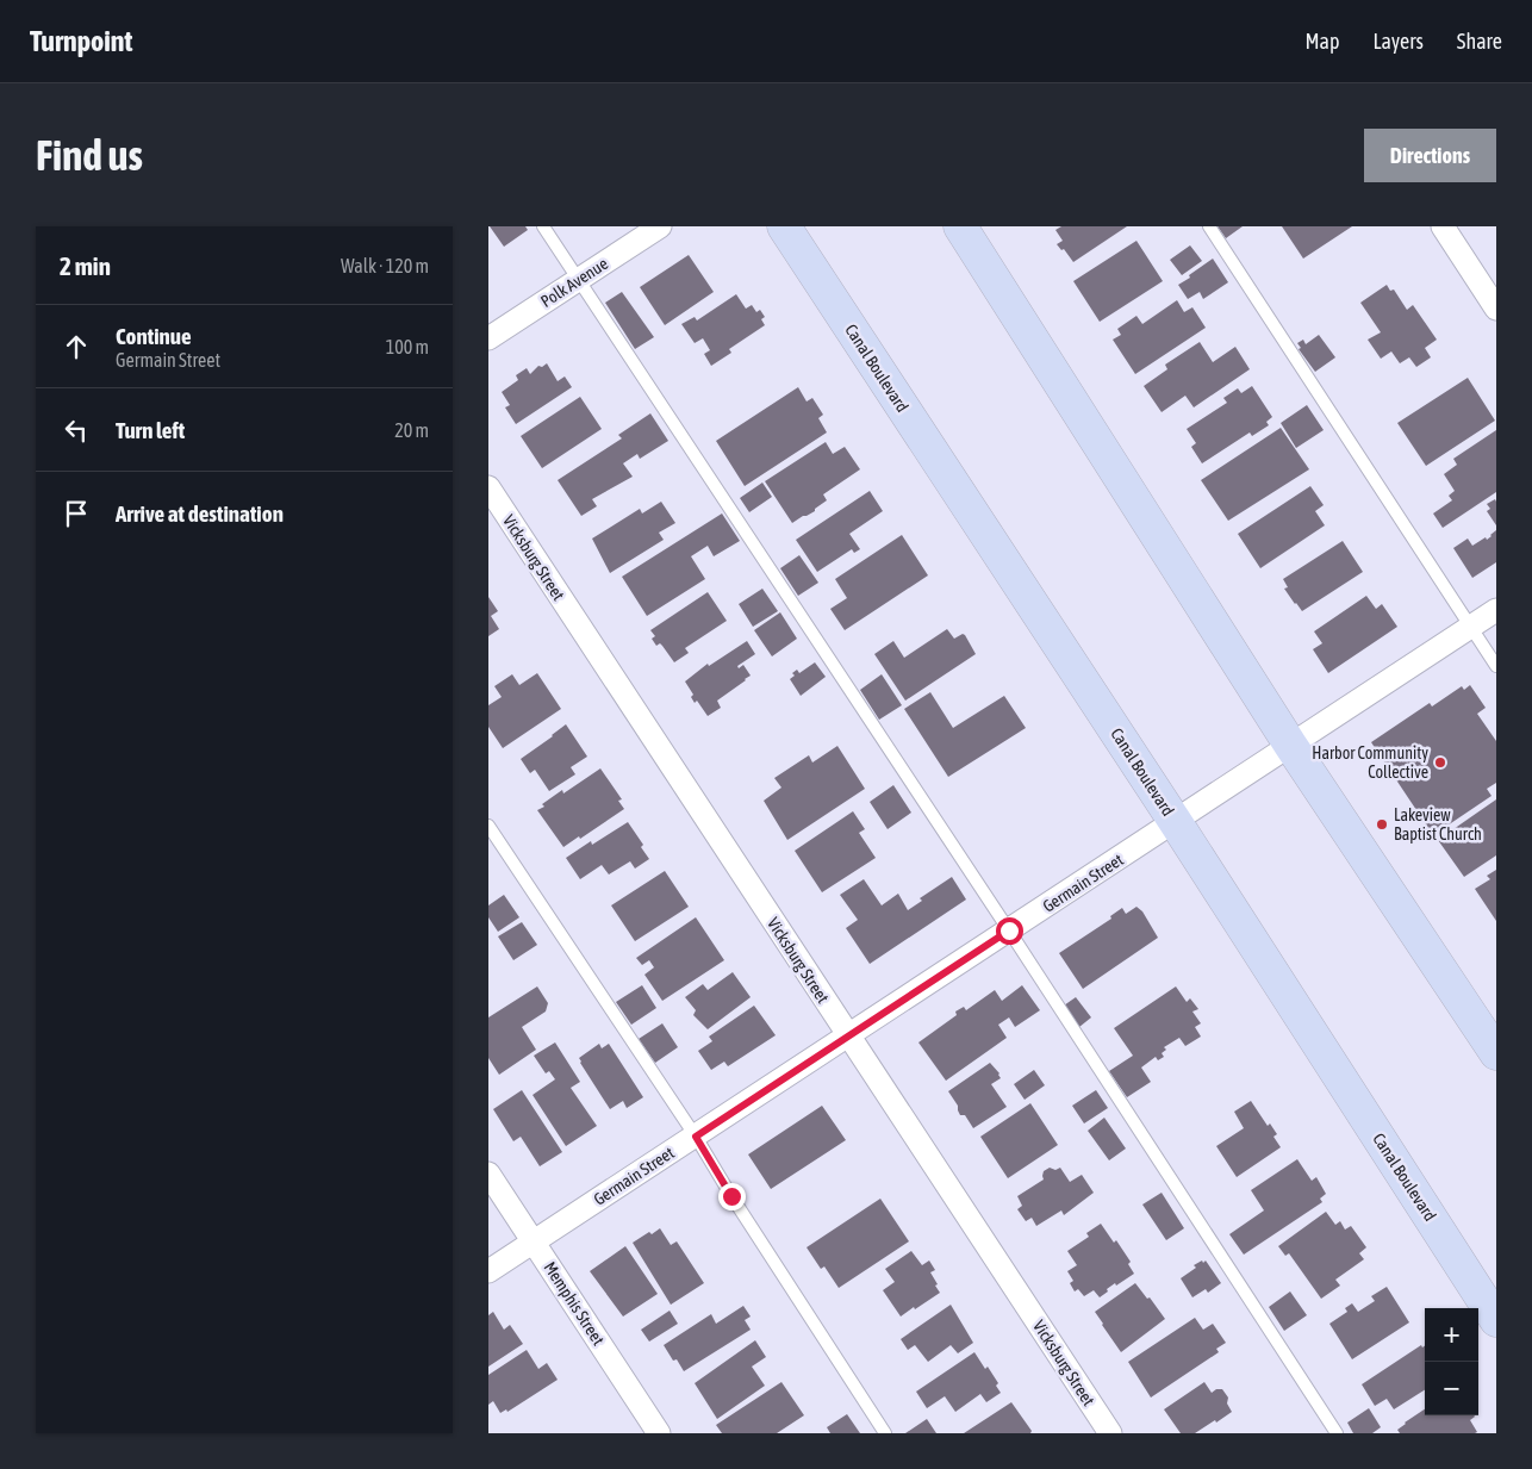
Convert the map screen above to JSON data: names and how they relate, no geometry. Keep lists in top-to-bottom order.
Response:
{
  "streets": {
    "main road": ["Canal Boulevard"],
    "street": [
      "Polk Avenue",
      "Vicksburg Street",
      "Germain Street",
      "Memphis Street"
    ]
  },
  "crossings": [
    ["Canal Boulevard", "Germain Street"],
    ["Vicksburg Street", "Germain Street"],
    ["Germain Street", "Memphis Street"]
  ],
  "places": ["Harbor Community Collective", "Lakeview Baptist Church"],
  "page": {
    "header": "Turnpoint",
    "nav": ["Map", "Layers", "Share"],
    "buttons": "Directions",
    "title": "Find us",
    "heading": ["2 min", "Walk · 120 m"],
    "list": [
      ["Continue", "Germain Street", "100 m"],
      ["Turn left", "20 m"],
      "Arrive at destination"
    ],
    "map_buttons": ["+", "−"]
  }
}
